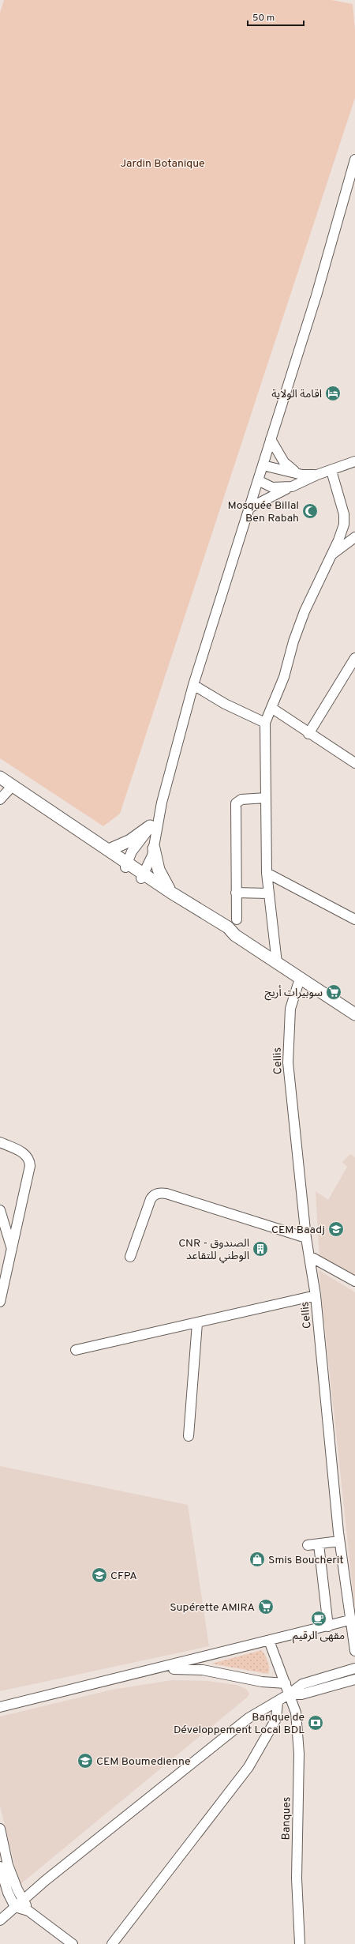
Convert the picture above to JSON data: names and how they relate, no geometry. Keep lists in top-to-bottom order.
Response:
{
  "streets": {
    "street": ["Cellis", "Banques"]
  },
  "parks": ["Jardin Botanique"],
  "places": {
    "hotel": ["اقامة الولاية"],
    "mosque": ["Mosquée Billal Ben Rabah"],
    "supermarket": ["سوبيرات أريج", "Supérette AMIRA"],
    "school or university": ["CEM Baadj", "CFPA", "CEM Boumedienne"],
    "building": ["CNR - الصندوق الوطني للتقاعد"],
    "shop": ["Smis Boucherit"],
    "cafe": ["مقهى الرقيم"],
    "bank": ["Banque de Développement Local BDL"]
  },
  "scale_bar": "50 m"
}
